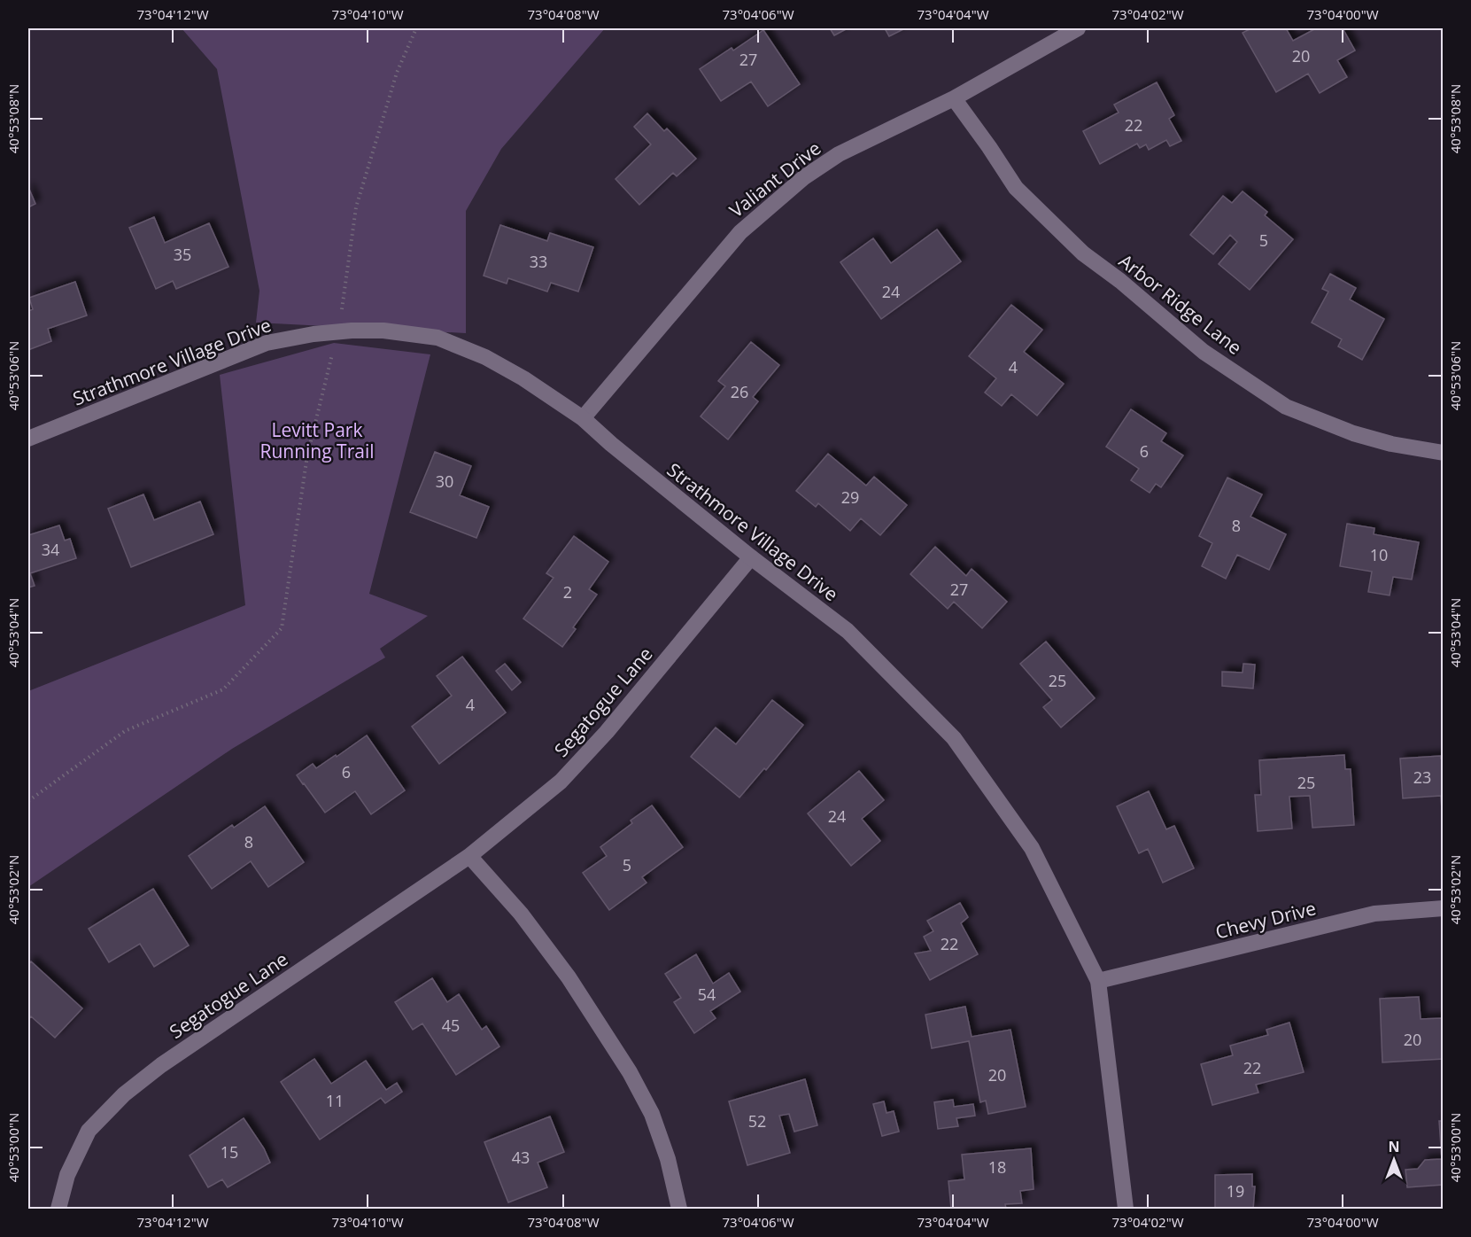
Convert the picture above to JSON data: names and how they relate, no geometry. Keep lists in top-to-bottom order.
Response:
{
  "streets": {
    "street": [
      "Valiant Drive",
      "Arbor Ridge Lane",
      "Strathmore Village Drive",
      "Segatogue Lane",
      "Chevy Drive"
    ]
  },
  "crossings": [
    ["Valiant Drive", "Arbor Ridge Lane"],
    ["Valiant Drive", "Strathmore Village Drive"],
    ["Strathmore Village Drive", "Segatogue Lane"],
    ["Strathmore Village Drive", "Chevy Drive"]
  ],
  "parks": ["Levitt Park Running Trail"],
  "house_numbers": [
    "20",
    "27",
    "22",
    "5",
    "35",
    "33",
    "24",
    "4",
    "26",
    "6",
    "30",
    "29",
    "8",
    "34",
    "10",
    "27",
    "2",
    "25",
    "4",
    "6",
    "23",
    "25",
    "24",
    "8",
    "5",
    "22",
    "54",
    "45",
    "20",
    "22",
    "20",
    "11",
    "52",
    "15",
    "43",
    "18",
    "19"
  ],
  "north": "top",
  "coordinates": [
    "73°04'12\"W",
    "73°04'10\"W",
    "73°04'08\"W",
    "73°04'06\"W",
    "73°04'04\"W",
    "73°04'02\"W",
    "73°04'00\"W",
    "40°53'08\"N",
    "40°53'06\"N",
    "40°53'04\"N",
    "40°53'02\"N",
    "40°53'00\"N"
  ]
}
